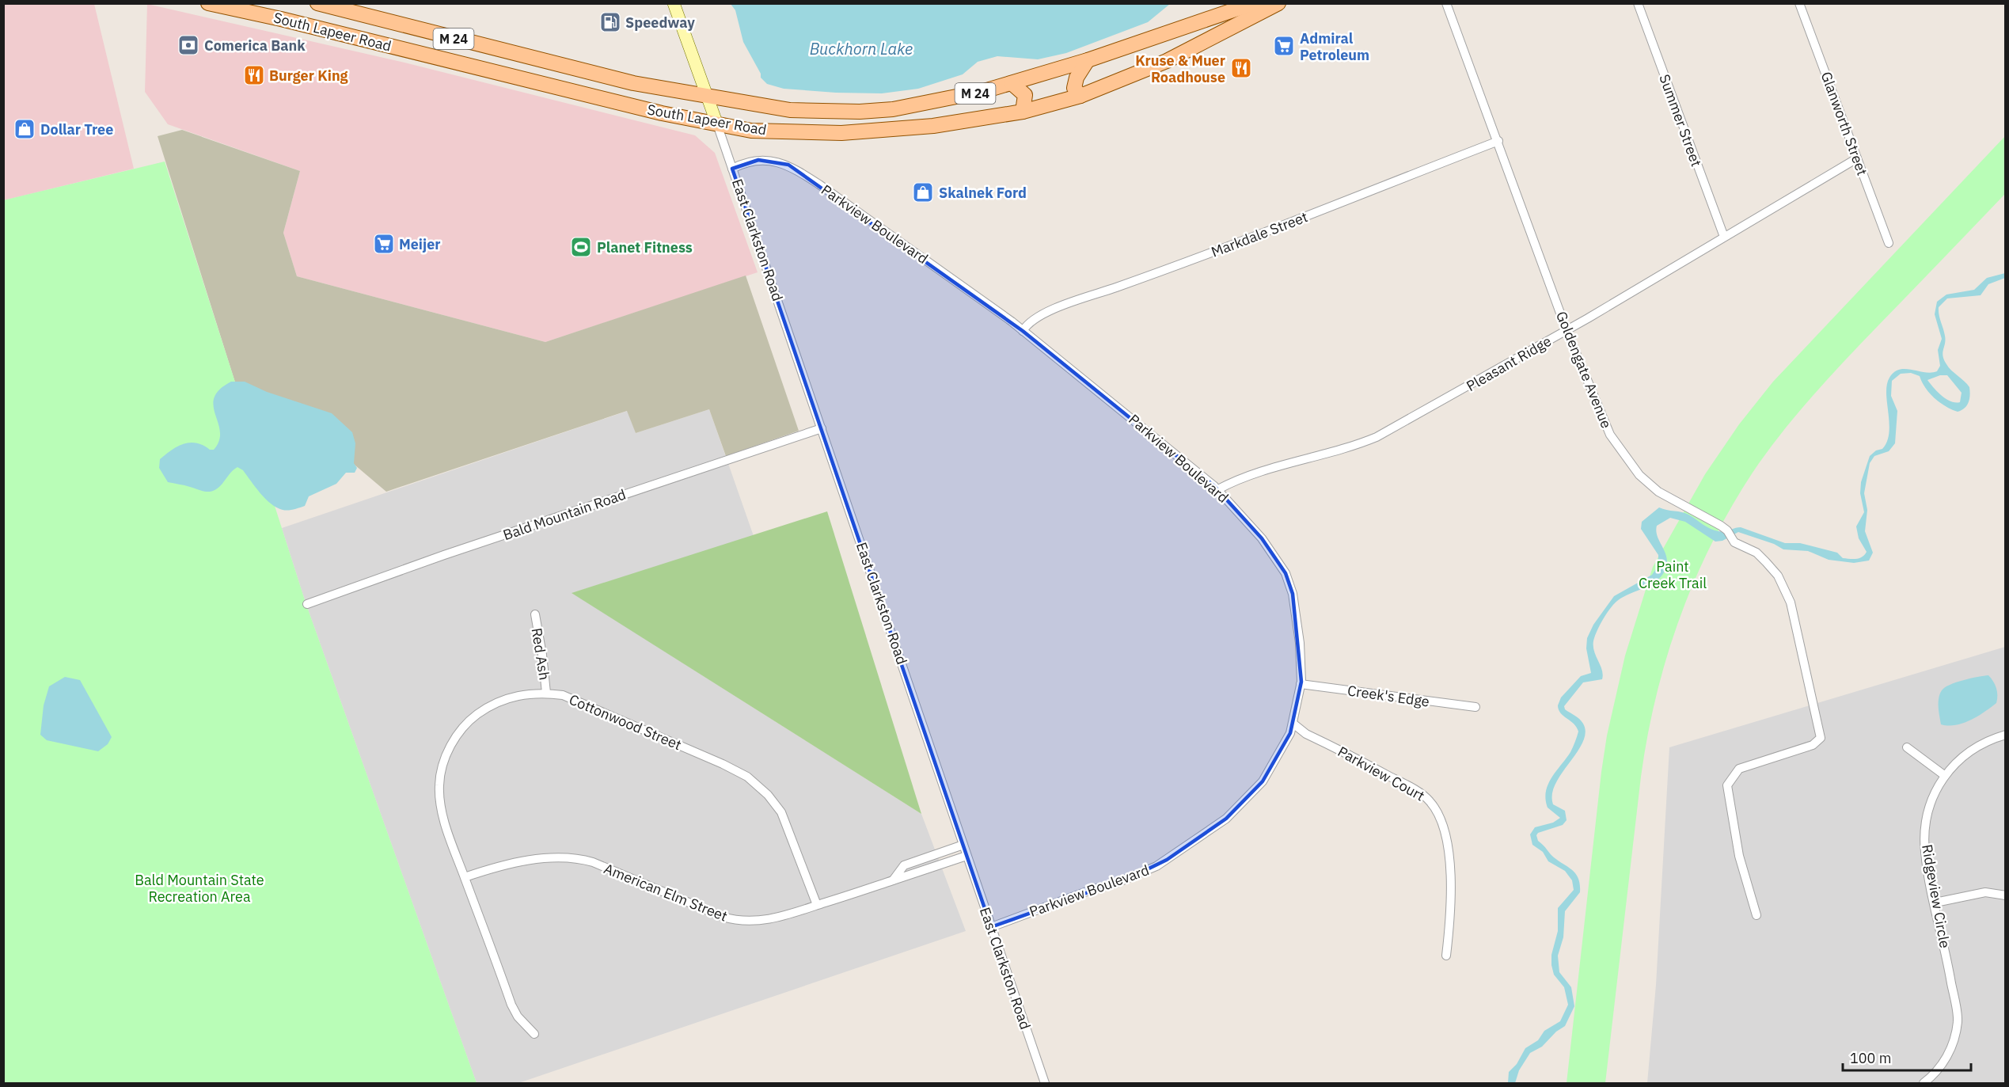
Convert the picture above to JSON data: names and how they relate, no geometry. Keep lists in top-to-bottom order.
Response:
{
  "streets": {
    "main road": ["South Lapeer Road", "M 24"],
    "street": [
      "Summer Street",
      "Glanworth Street",
      "Parkview Boulevard",
      "Markdale Street",
      "East Clarkston Road",
      "Pleasant Ridge",
      "Goldengate Avenue",
      "Bald Mountain Road",
      "Red Ash",
      "Creek's Edge",
      "Cottonwood Street",
      "Parkview Court",
      "American Elm Street",
      "Ridgeview Circle"
    ]
  },
  "crossings": [
    ["South Lapeer Road", "East Clarkston Road"],
    ["Summer Street", "Pleasant Ridge"],
    ["Glanworth Street", "Pleasant Ridge"],
    ["Parkview Boulevard", "Markdale Street"],
    ["Parkview Boulevard", "East Clarkston Road"],
    ["Parkview Boulevard", "Pleasant Ridge"],
    ["Parkview Boulevard", "Creek's Edge"],
    ["Parkview Boulevard", "Parkview Court"],
    ["Markdale Street", "Goldengate Avenue"],
    ["East Clarkston Road", "Bald Mountain Road"],
    ["East Clarkston Road", "American Elm Street"],
    ["Pleasant Ridge", "Goldengate Avenue"],
    ["Red Ash", "Cottonwood Street"],
    ["Cottonwood Street", "American Elm Street"]
  ],
  "water": ["Buckhorn Lake"],
  "parks": ["Paint Creek Trail", "Bald Mountain State Recreation Area"],
  "places": {
    "fuel station": ["Speedway"],
    "bank": ["Comerica Bank"],
    "supermarket": ["Admiral Petroleum", "Meijer"],
    "restaurant": ["Kruse & Muer Roadhouse", "Burger King"],
    "shop": ["Dollar Tree", "Skalnek Ford"],
    "sports": ["Planet Fitness"]
  },
  "scale_bar": "100 m"
}
